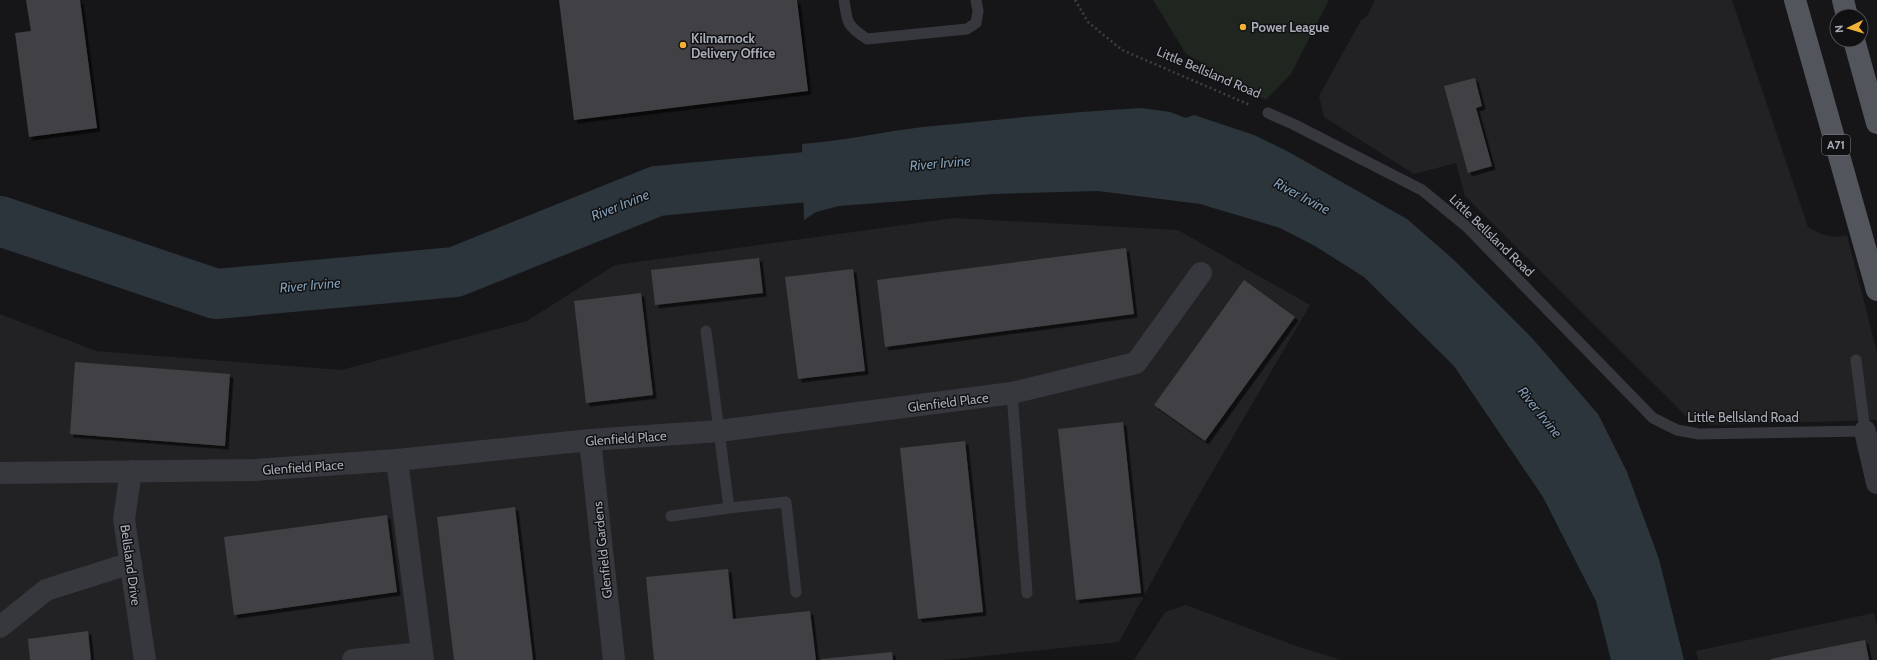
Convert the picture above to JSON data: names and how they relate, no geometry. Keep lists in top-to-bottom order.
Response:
{
  "streets": {
    "main road": ["A71"],
    "street": ["Glenfield Place", "Glenfield Gardens", "Bellsland Drive"],
    "lane": ["Little Bellsland Road"]
  },
  "crossings": [
    ["Glenfield Place", "Glenfield Gardens"],
    ["Glenfield Place", "Bellsland Drive"]
  ],
  "water": ["River Irvine"],
  "places": ["Power League", "Kilmarnock Delivery Office"],
  "north": "left"
}
